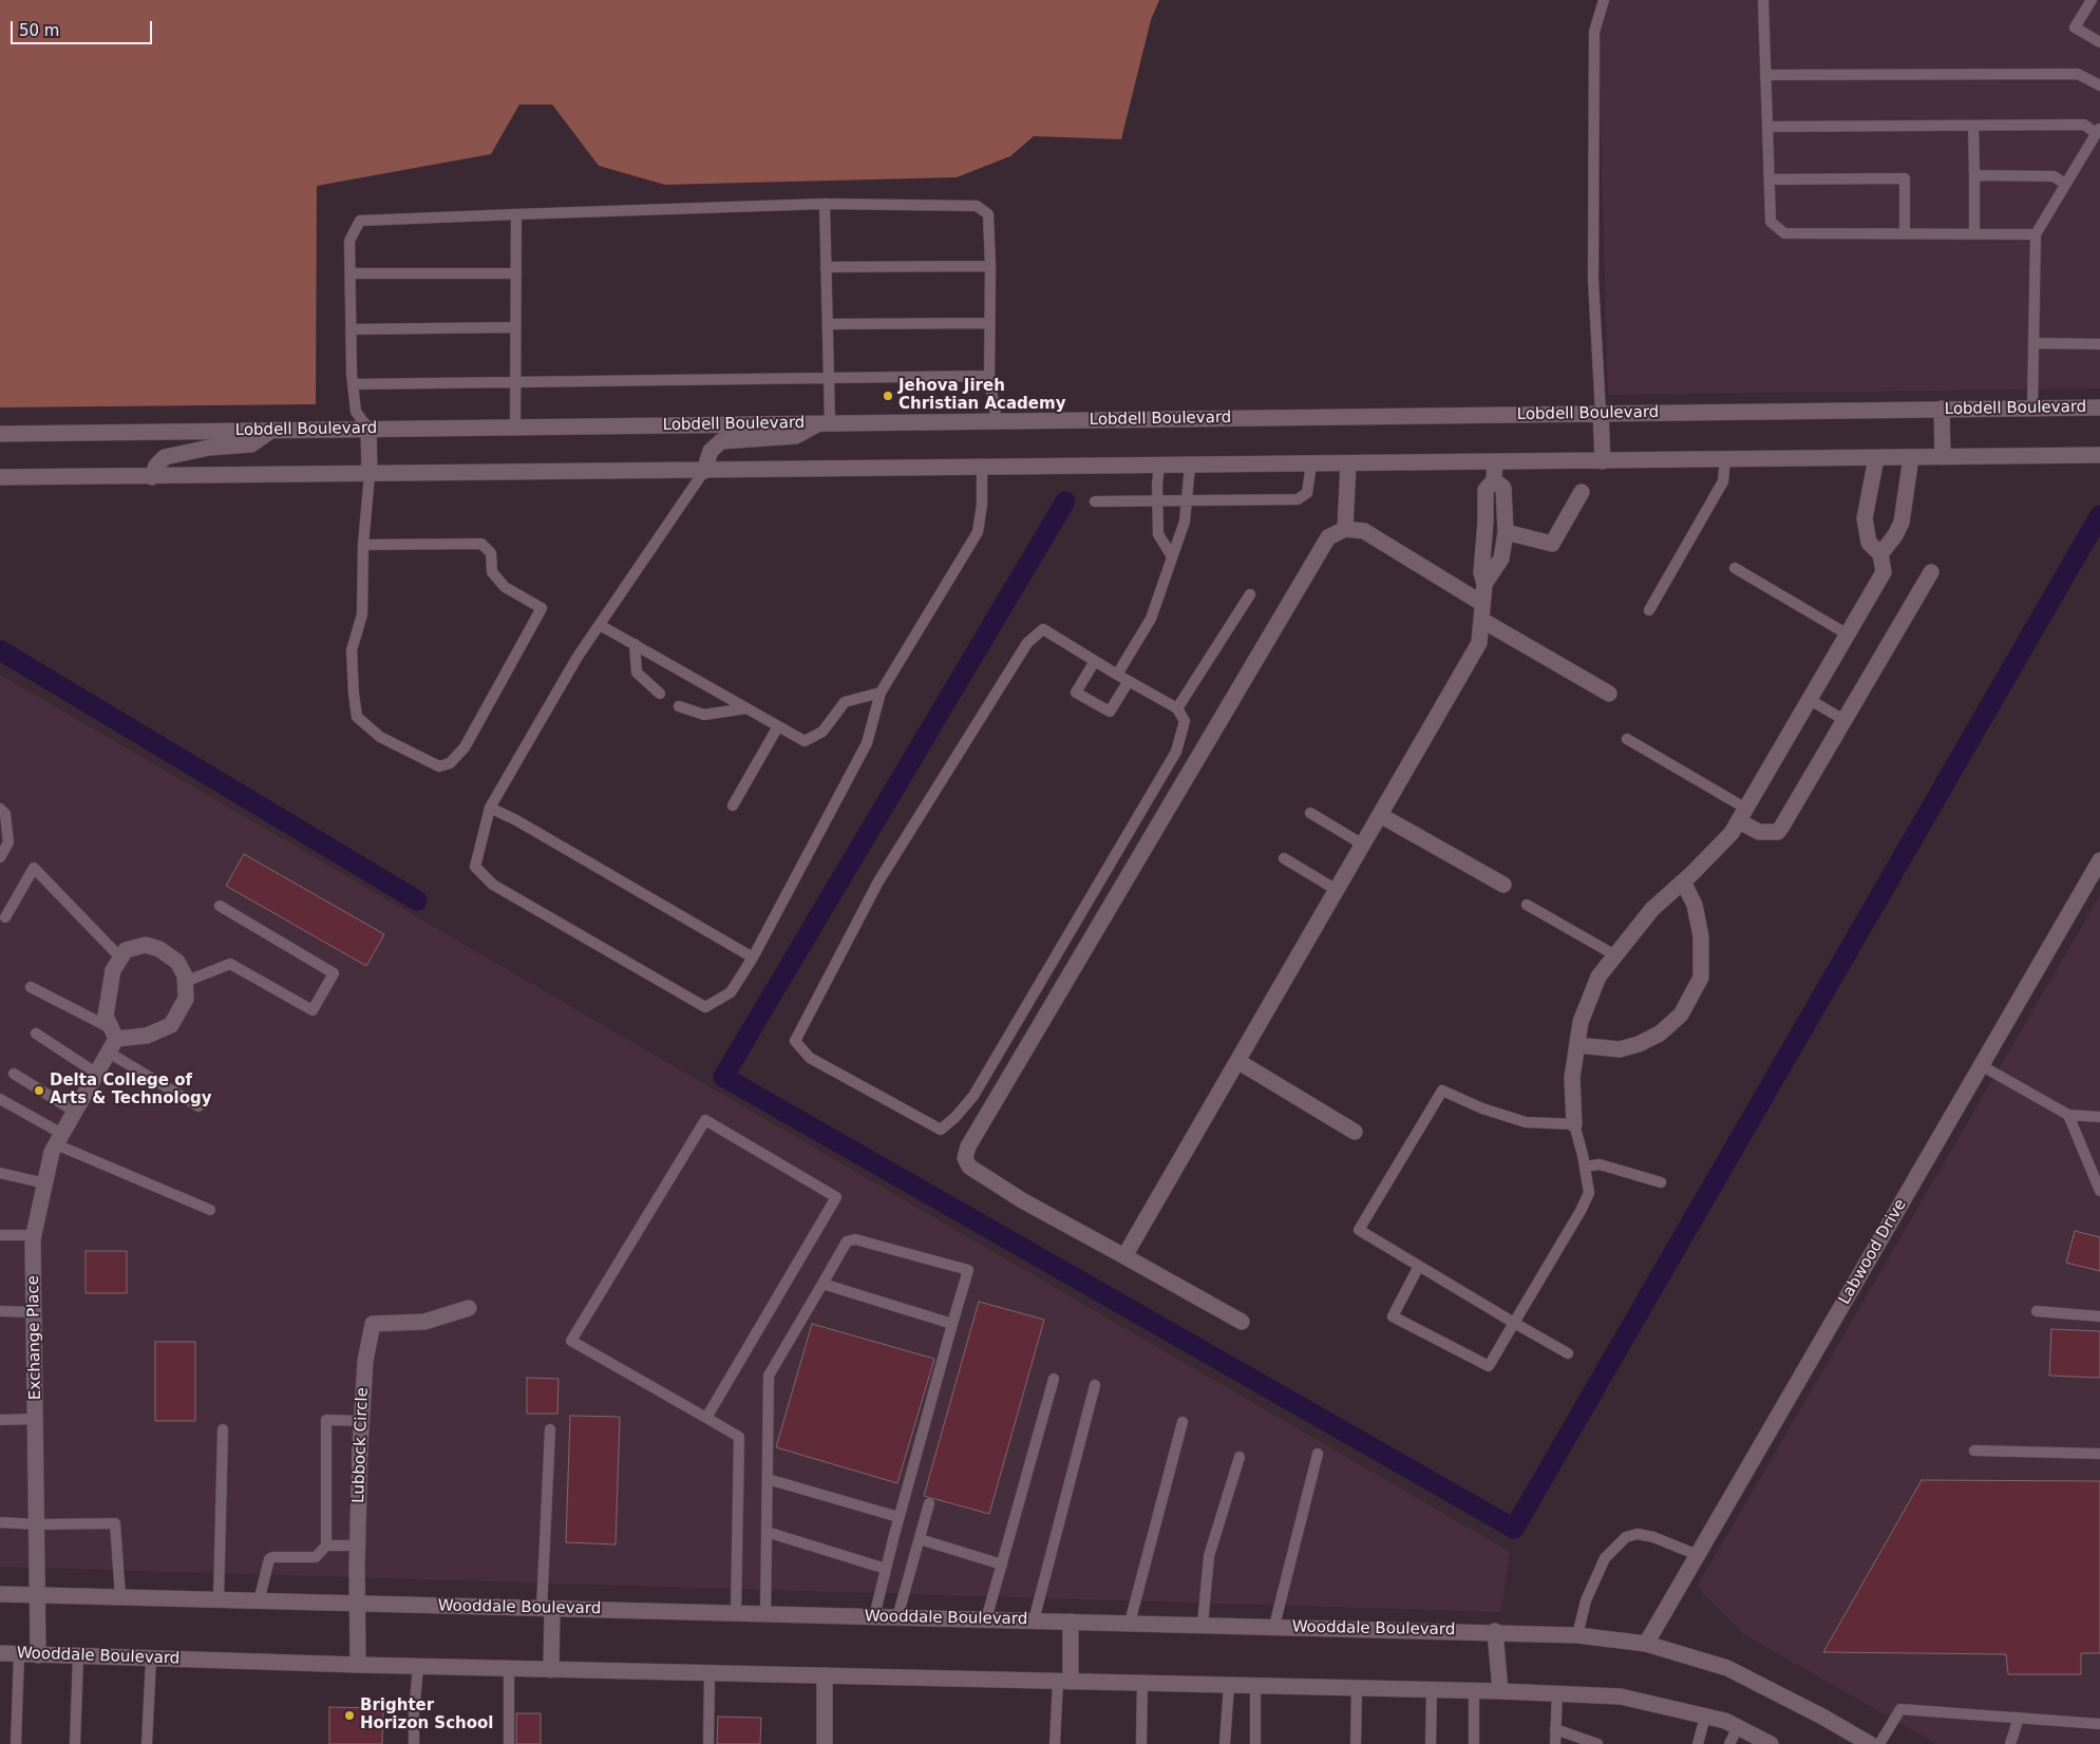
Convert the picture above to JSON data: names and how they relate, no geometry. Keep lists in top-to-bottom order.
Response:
{
  "streets": {
    "street": [
      "Lobdell Boulevard",
      "Labwood Drive",
      "Exchange Place",
      "Lubbock Circle",
      "Wooddale Boulevard"
    ]
  },
  "crossings": [
    ["Labwood Drive", "Wooddale Boulevard"],
    ["Exchange Place", "Wooddale Boulevard"],
    ["Lubbock Circle", "Wooddale Boulevard"]
  ],
  "places": ["Jehova Jireh Christian Academy", "Delta College of Arts & Technology", "Brighter Horizon School"],
  "scale_bar": "50 m"
}
